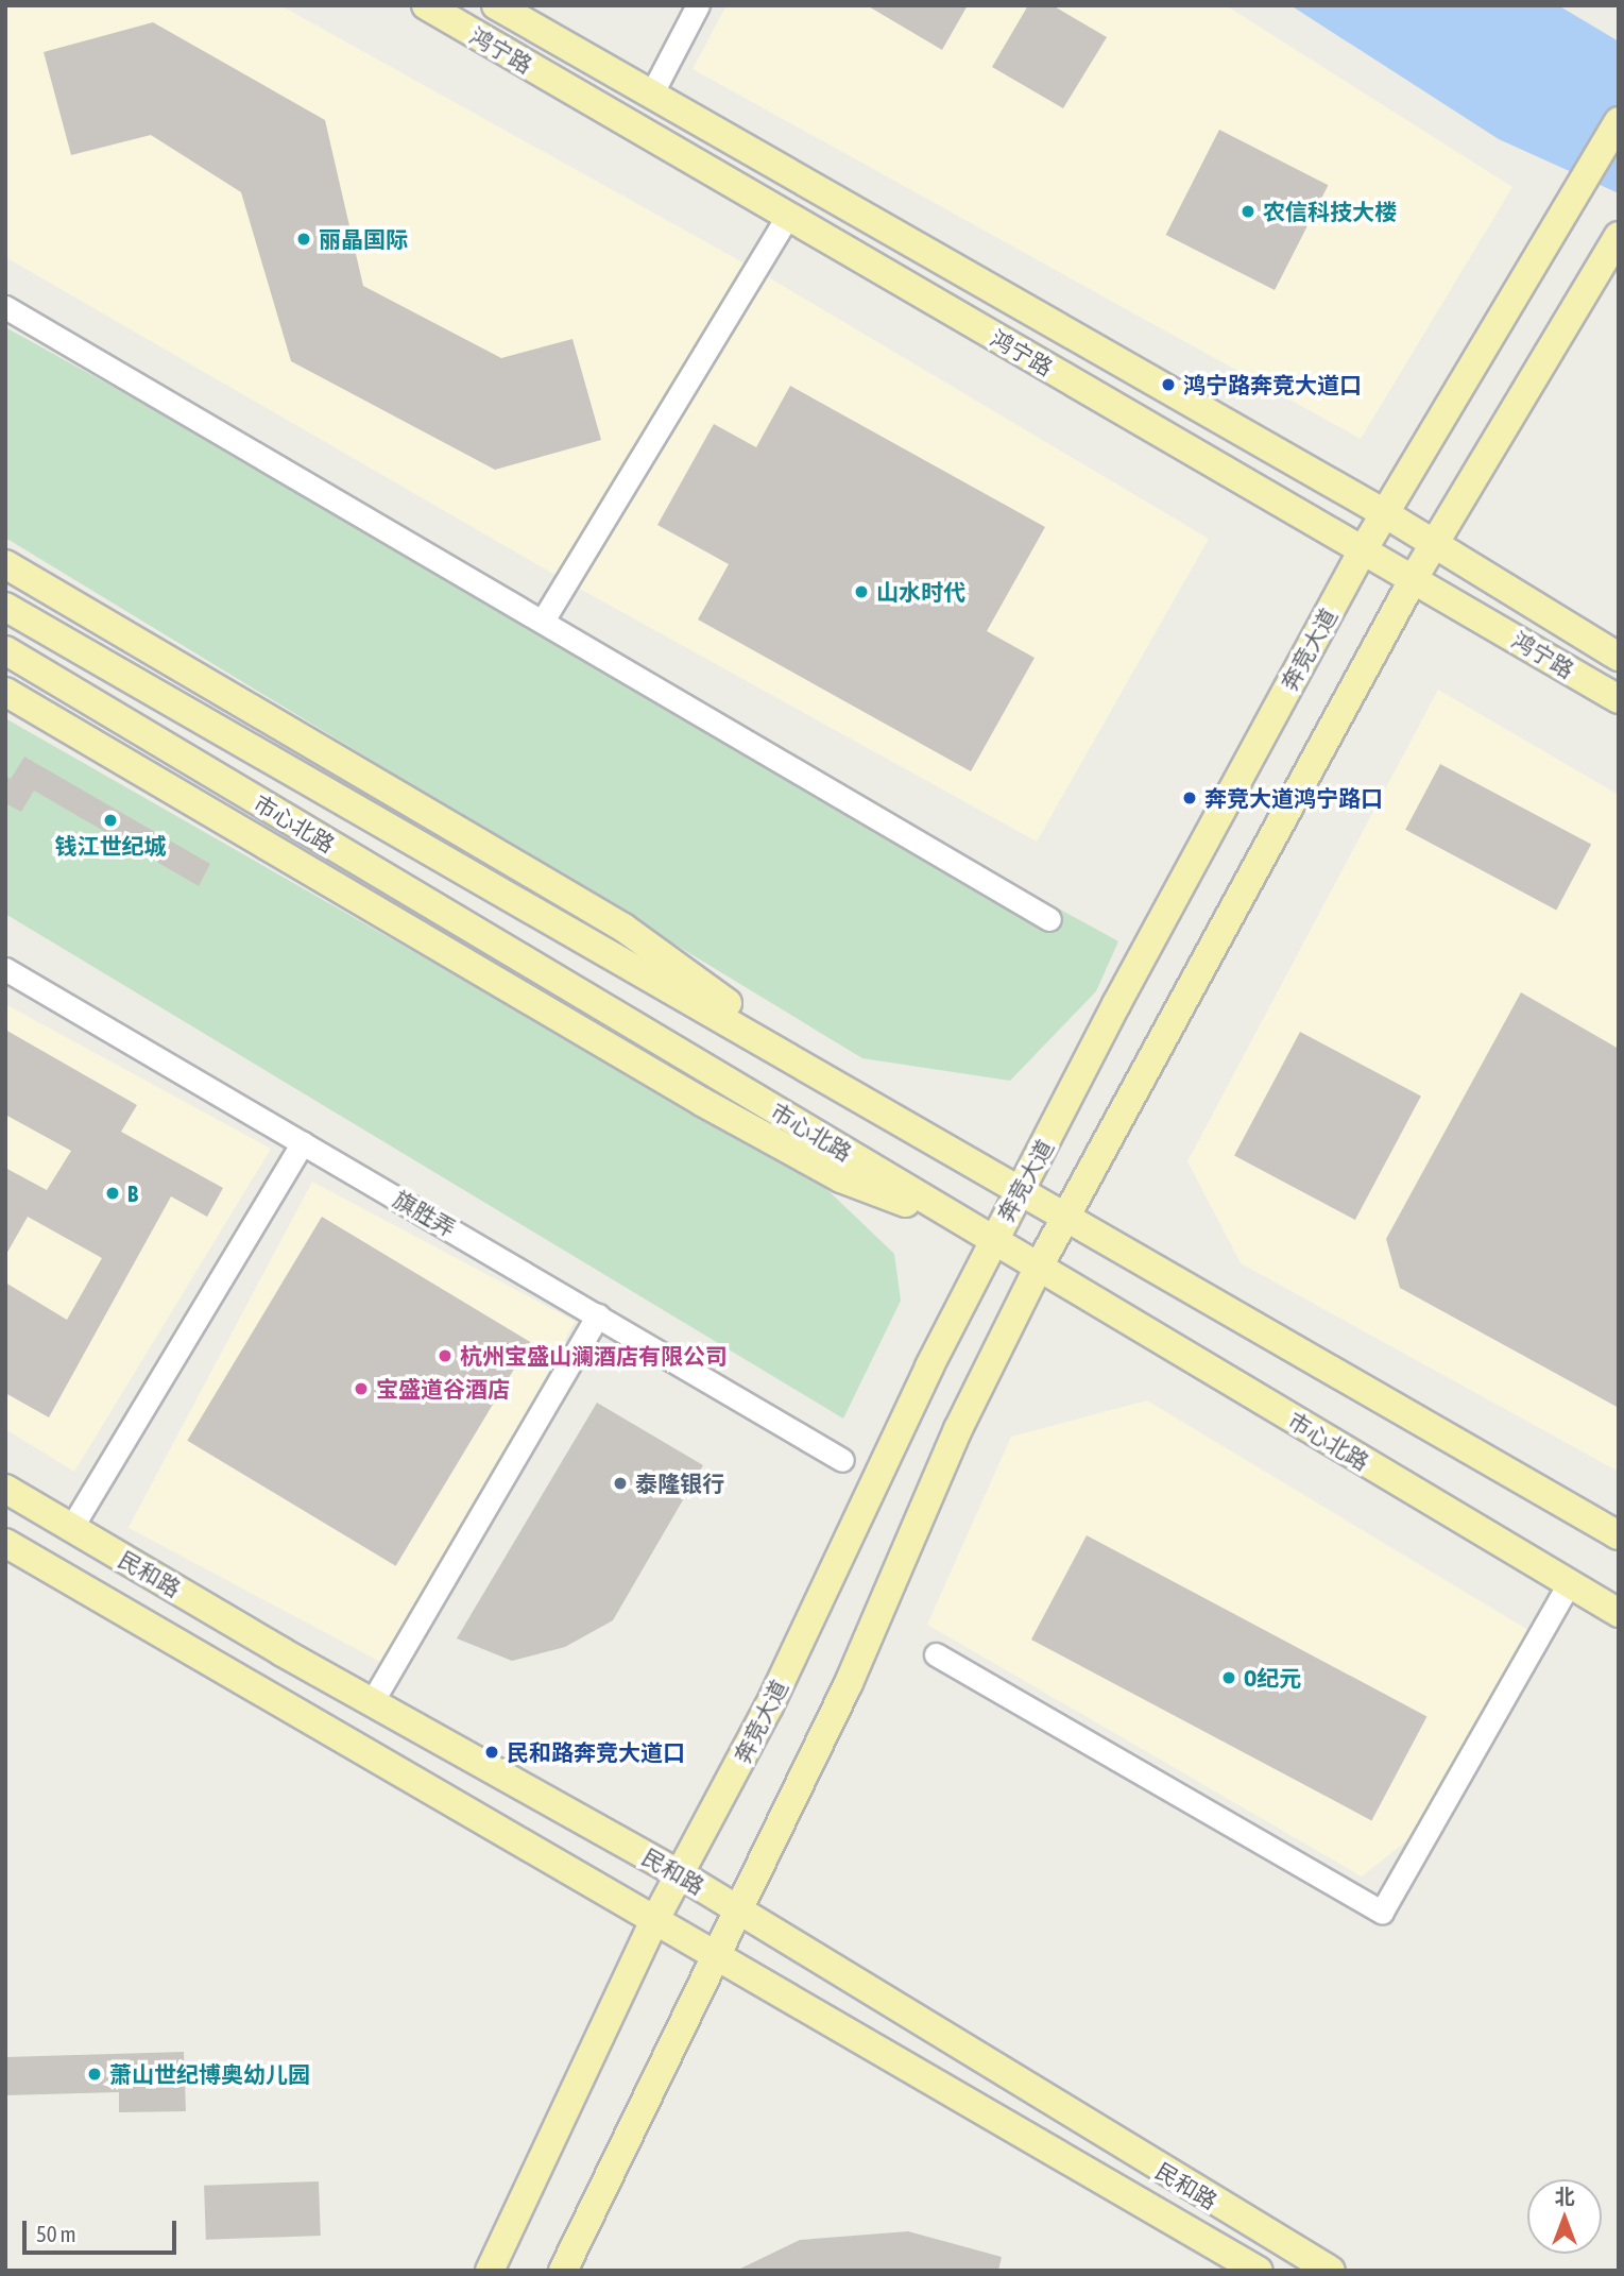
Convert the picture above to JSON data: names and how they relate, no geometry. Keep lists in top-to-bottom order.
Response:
{
  "streets": {
    "main road": [
      "鸿宁路",
      "奔竞大道",
      "市心北路",
      "民和路"
    ],
    "street": ["旗胜弄"]
  },
  "crossings": [
    ["鸿宁路", "奔竞大道"],
    ["奔竞大道", "市心北路"],
    ["奔竞大道", "民和路"]
  ],
  "places": [
    "农信科技大楼",
    "丽晶国际",
    "鸿宁路奔竞大道口",
    "山水时代",
    "奔竞大道鸿宁路口",
    "钱江世纪城",
    "B",
    "杭州宝盛山澜酒店有限公司",
    "宝盛道谷酒店",
    "泰隆银行",
    "O纪元",
    "民和路奔竞大道口",
    "萧山世纪博奥幼儿园"
  ],
  "scale_bar": "50 m",
  "north": "top"
}
